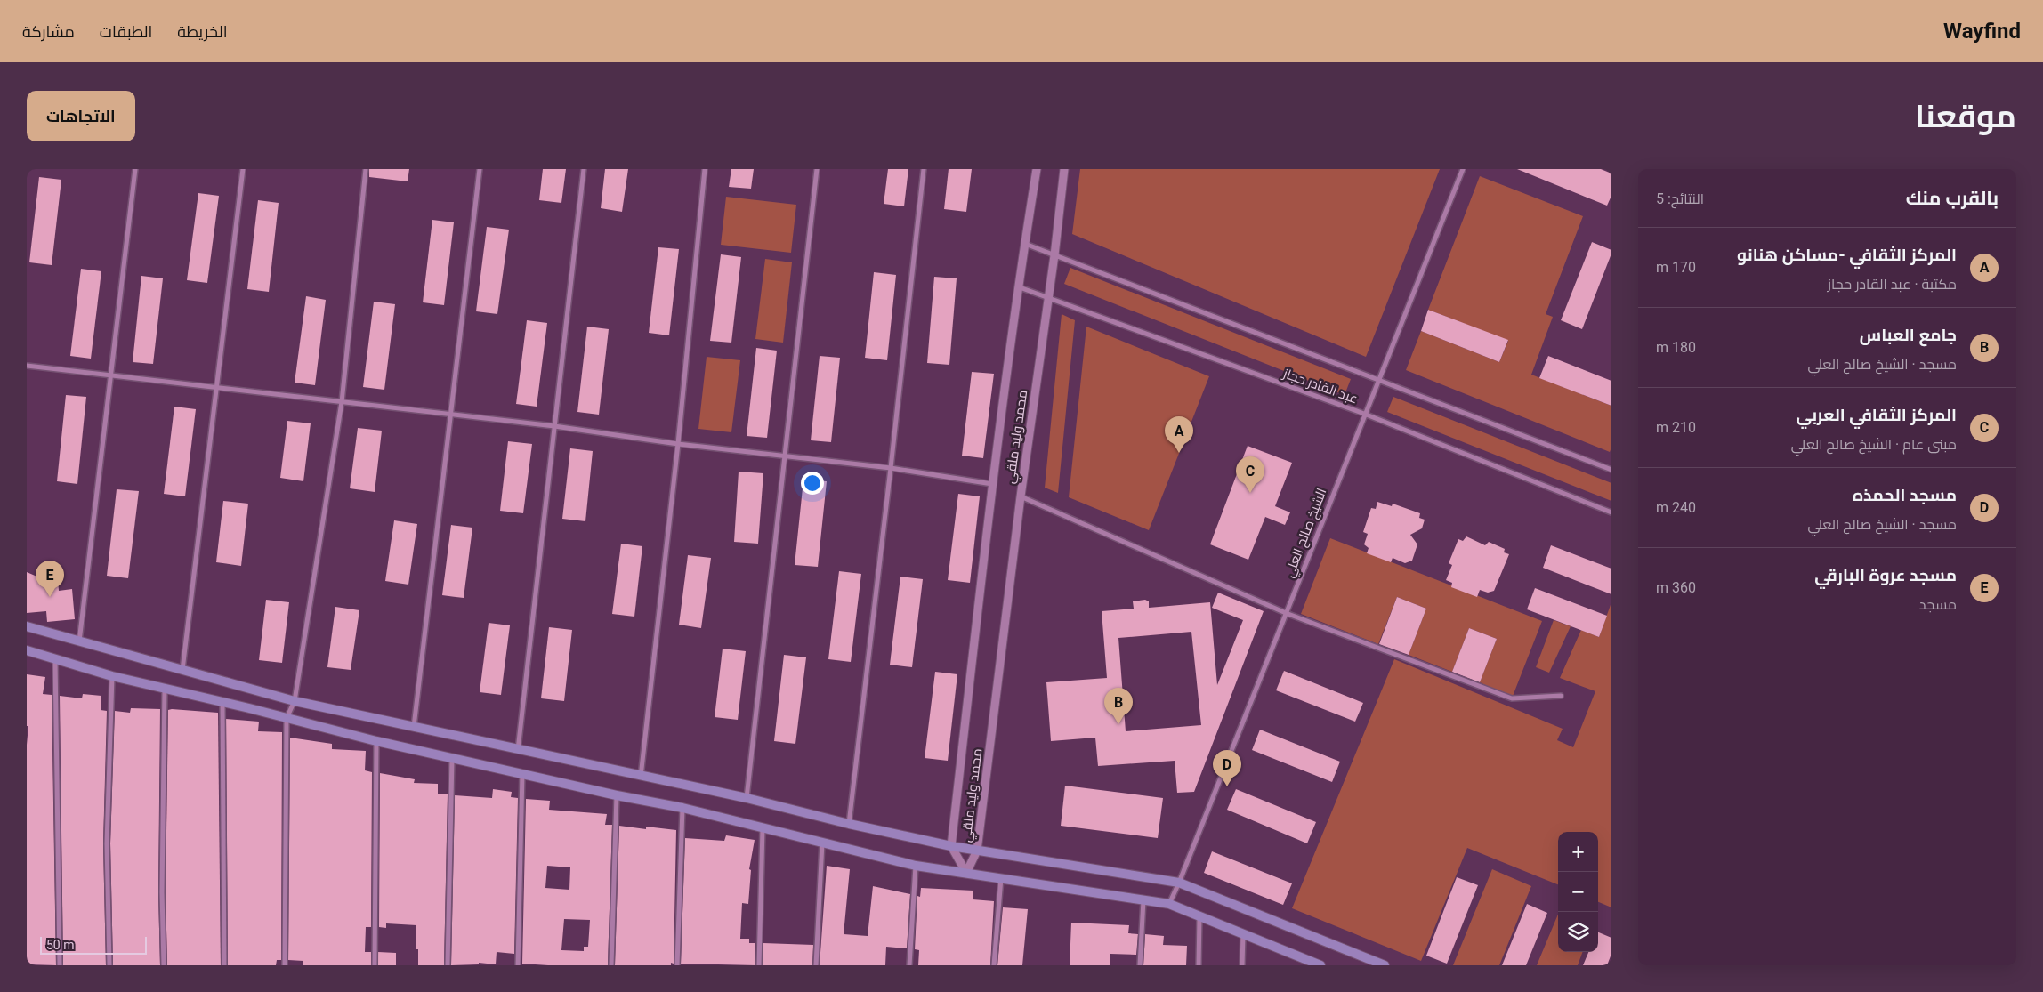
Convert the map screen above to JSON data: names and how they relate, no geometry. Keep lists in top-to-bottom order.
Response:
{
  "streets": {
    "street": ["عبد القادر حجاز", "محمد وليد ملقي", "الشيخ صالح العلي"]
  },
  "crossings": [
    ["عبد القادر حجاز", "محمد وليد ملقي"],
    ["عبد القادر حجاز", "الشيخ صالح العلي"]
  ],
  "scale_bar": "50 m",
  "page": {
    "header": "Wayfind",
    "nav": ["الخريطة", "الطبقات", "مشاركة"],
    "title": "موقعنا",
    "buttons": "الاتجاهات",
    "heading": ["بالقرب منك", "النتائج: 5"],
    "list": [
      {
        "mark": "A",
        "name": "المركز الثقافي -مساكن هنانو",
        "note": "مكتبة · عبد القادر حجاز",
        "value": "170 m"
      },
      {
        "mark": "B",
        "name": "جامع العباس",
        "note": "مسجد · الشيخ صالح العلي",
        "value": "180 m"
      },
      {
        "mark": "C",
        "name": "المركز الثقافي العربي",
        "note": "مبنى عام · الشيخ صالح العلي",
        "value": "210 m"
      },
      {
        "mark": "D",
        "name": "مسجد الحمذه",
        "note": "مسجد · الشيخ صالح العلي",
        "value": "240 m"
      },
      {
        "mark": "E",
        "name": "مسجد عروة البارقي",
        "note": "مسجد",
        "value": "360 m"
      }
    ],
    "pins": [
      "A",
      "C",
      "E",
      "B",
      "D"
    ],
    "map_buttons": ["+", "−"],
    "scale": "50 m"
  }
}
